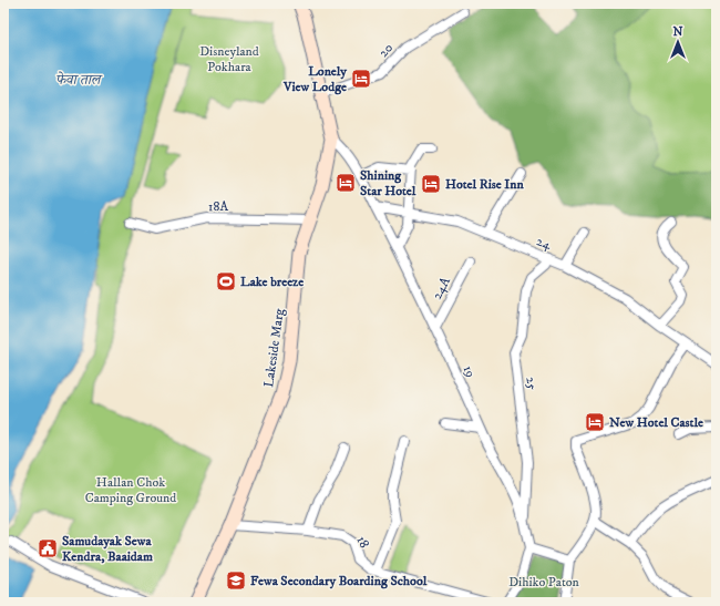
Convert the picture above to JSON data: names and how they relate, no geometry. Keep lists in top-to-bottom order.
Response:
{
  "streets": {
    "main road": ["Lakeside Marg"],
    "street": [
      "20",
      "18A",
      "24",
      "24A",
      "19",
      "25",
      "18"
    ]
  },
  "crossings": [
    ["18A", "Lakeside Marg"],
    ["24", "19"],
    ["24", "25"],
    ["24A", "19"],
    ["Lakeside Marg", "19"],
    ["Lakeside Marg", "18"],
    ["19", "25"]
  ],
  "water": ["फेवा ताल"],
  "parks": ["Disneyland Pokhara", "Hallan Chok Camping Ground", "Dihiko Paton"],
  "places": {
    "hotel": [
      "Lonely View Lodge",
      "Shining Star Hotel",
      "Hotel Rise Inn",
      "New Hotel Castle"
    ],
    "sports": ["Lake breeze"],
    "public building": ["Samudayak Sewa Kendra, Baaidam"],
    "school or university": ["Fewa Secondary Boarding School"]
  },
  "north": "top"
}
